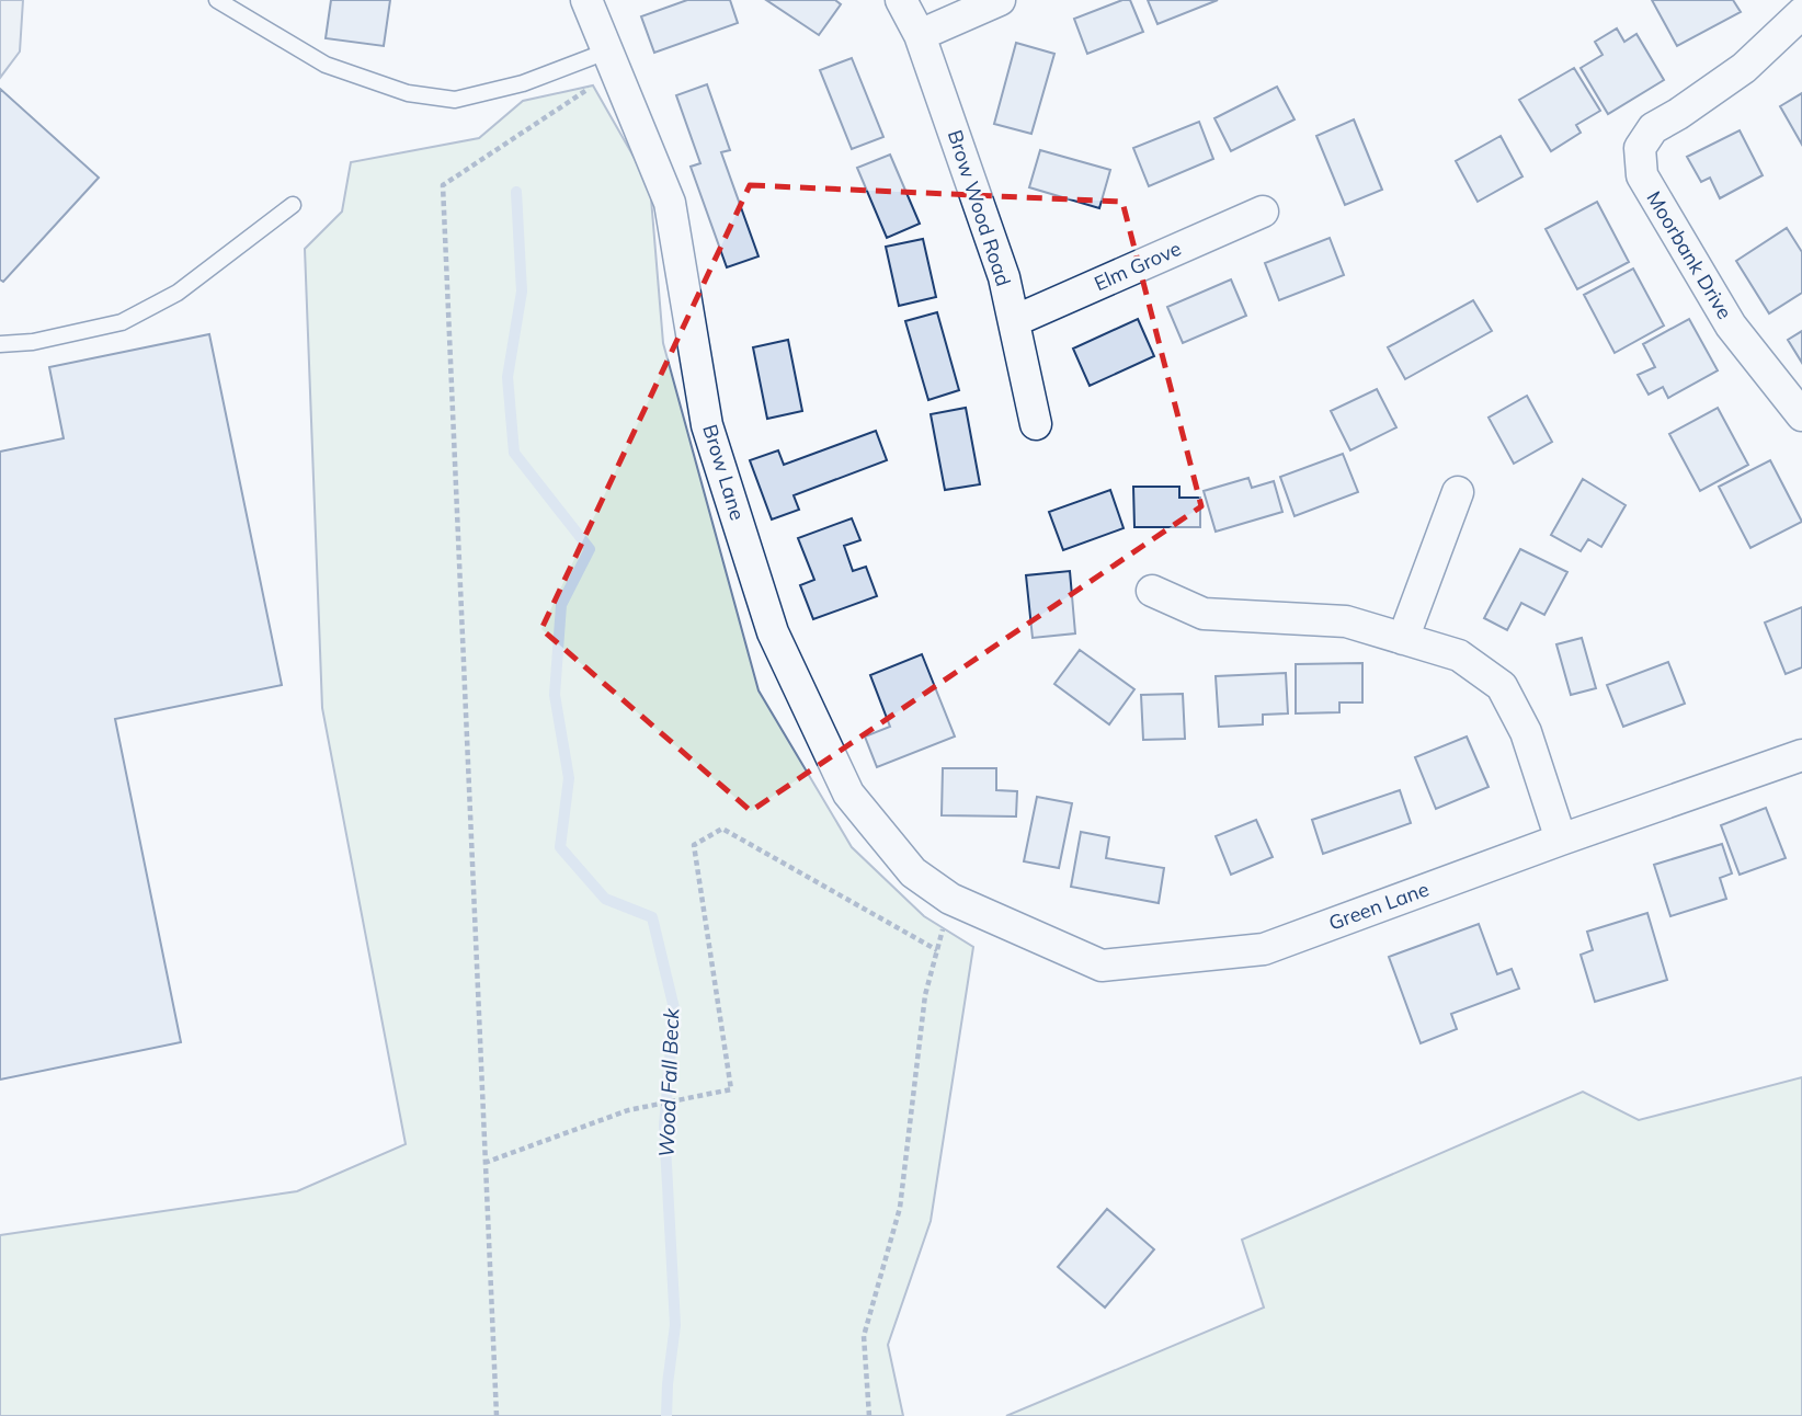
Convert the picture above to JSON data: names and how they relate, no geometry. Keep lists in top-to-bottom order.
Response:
{
  "streets": {
    "street": [
      "Brow Wood Road",
      "Moorbank Drive",
      "Elm Grove",
      "Brow Lane",
      "Green Lane"
    ]
  },
  "crossings": [
    ["Brow Wood Road", "Elm Grove"],
    ["Brow Lane", "Green Lane"]
  ],
  "water": ["Wood Fall Beck"]
}
